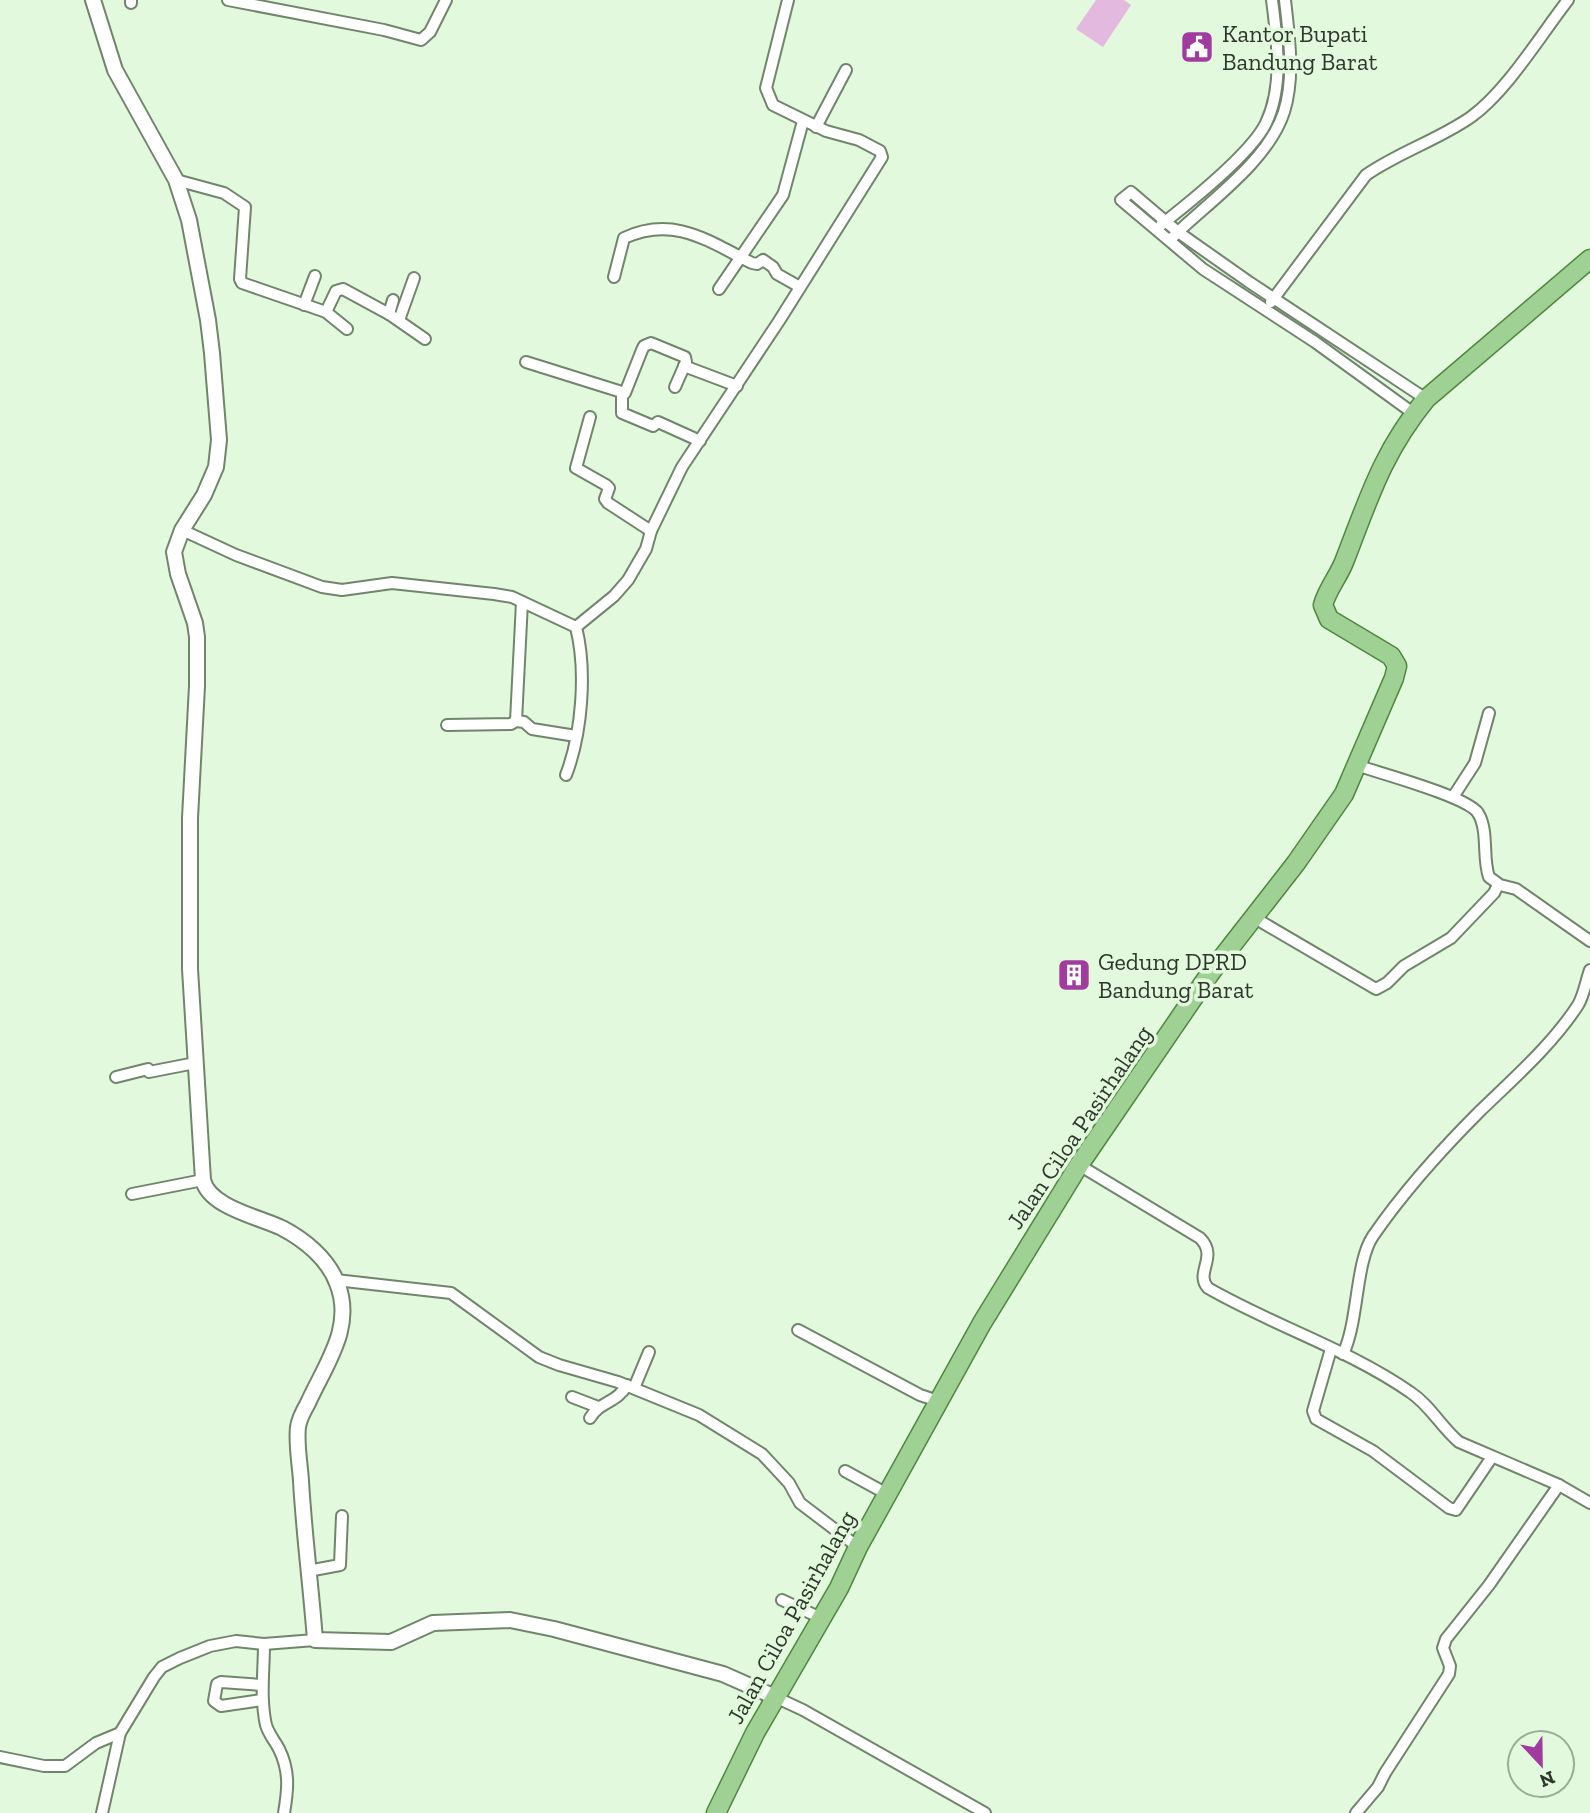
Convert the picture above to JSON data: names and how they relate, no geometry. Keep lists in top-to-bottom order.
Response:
{
  "streets": {
    "main road": ["Jalan Ciloa Pasirhalang"]
  },
  "places": {
    "public building": ["Kantor Bupati Bandung Barat"],
    "building": ["Gedung DPRD Bandung Barat"]
  },
  "north": "bottom"
}
